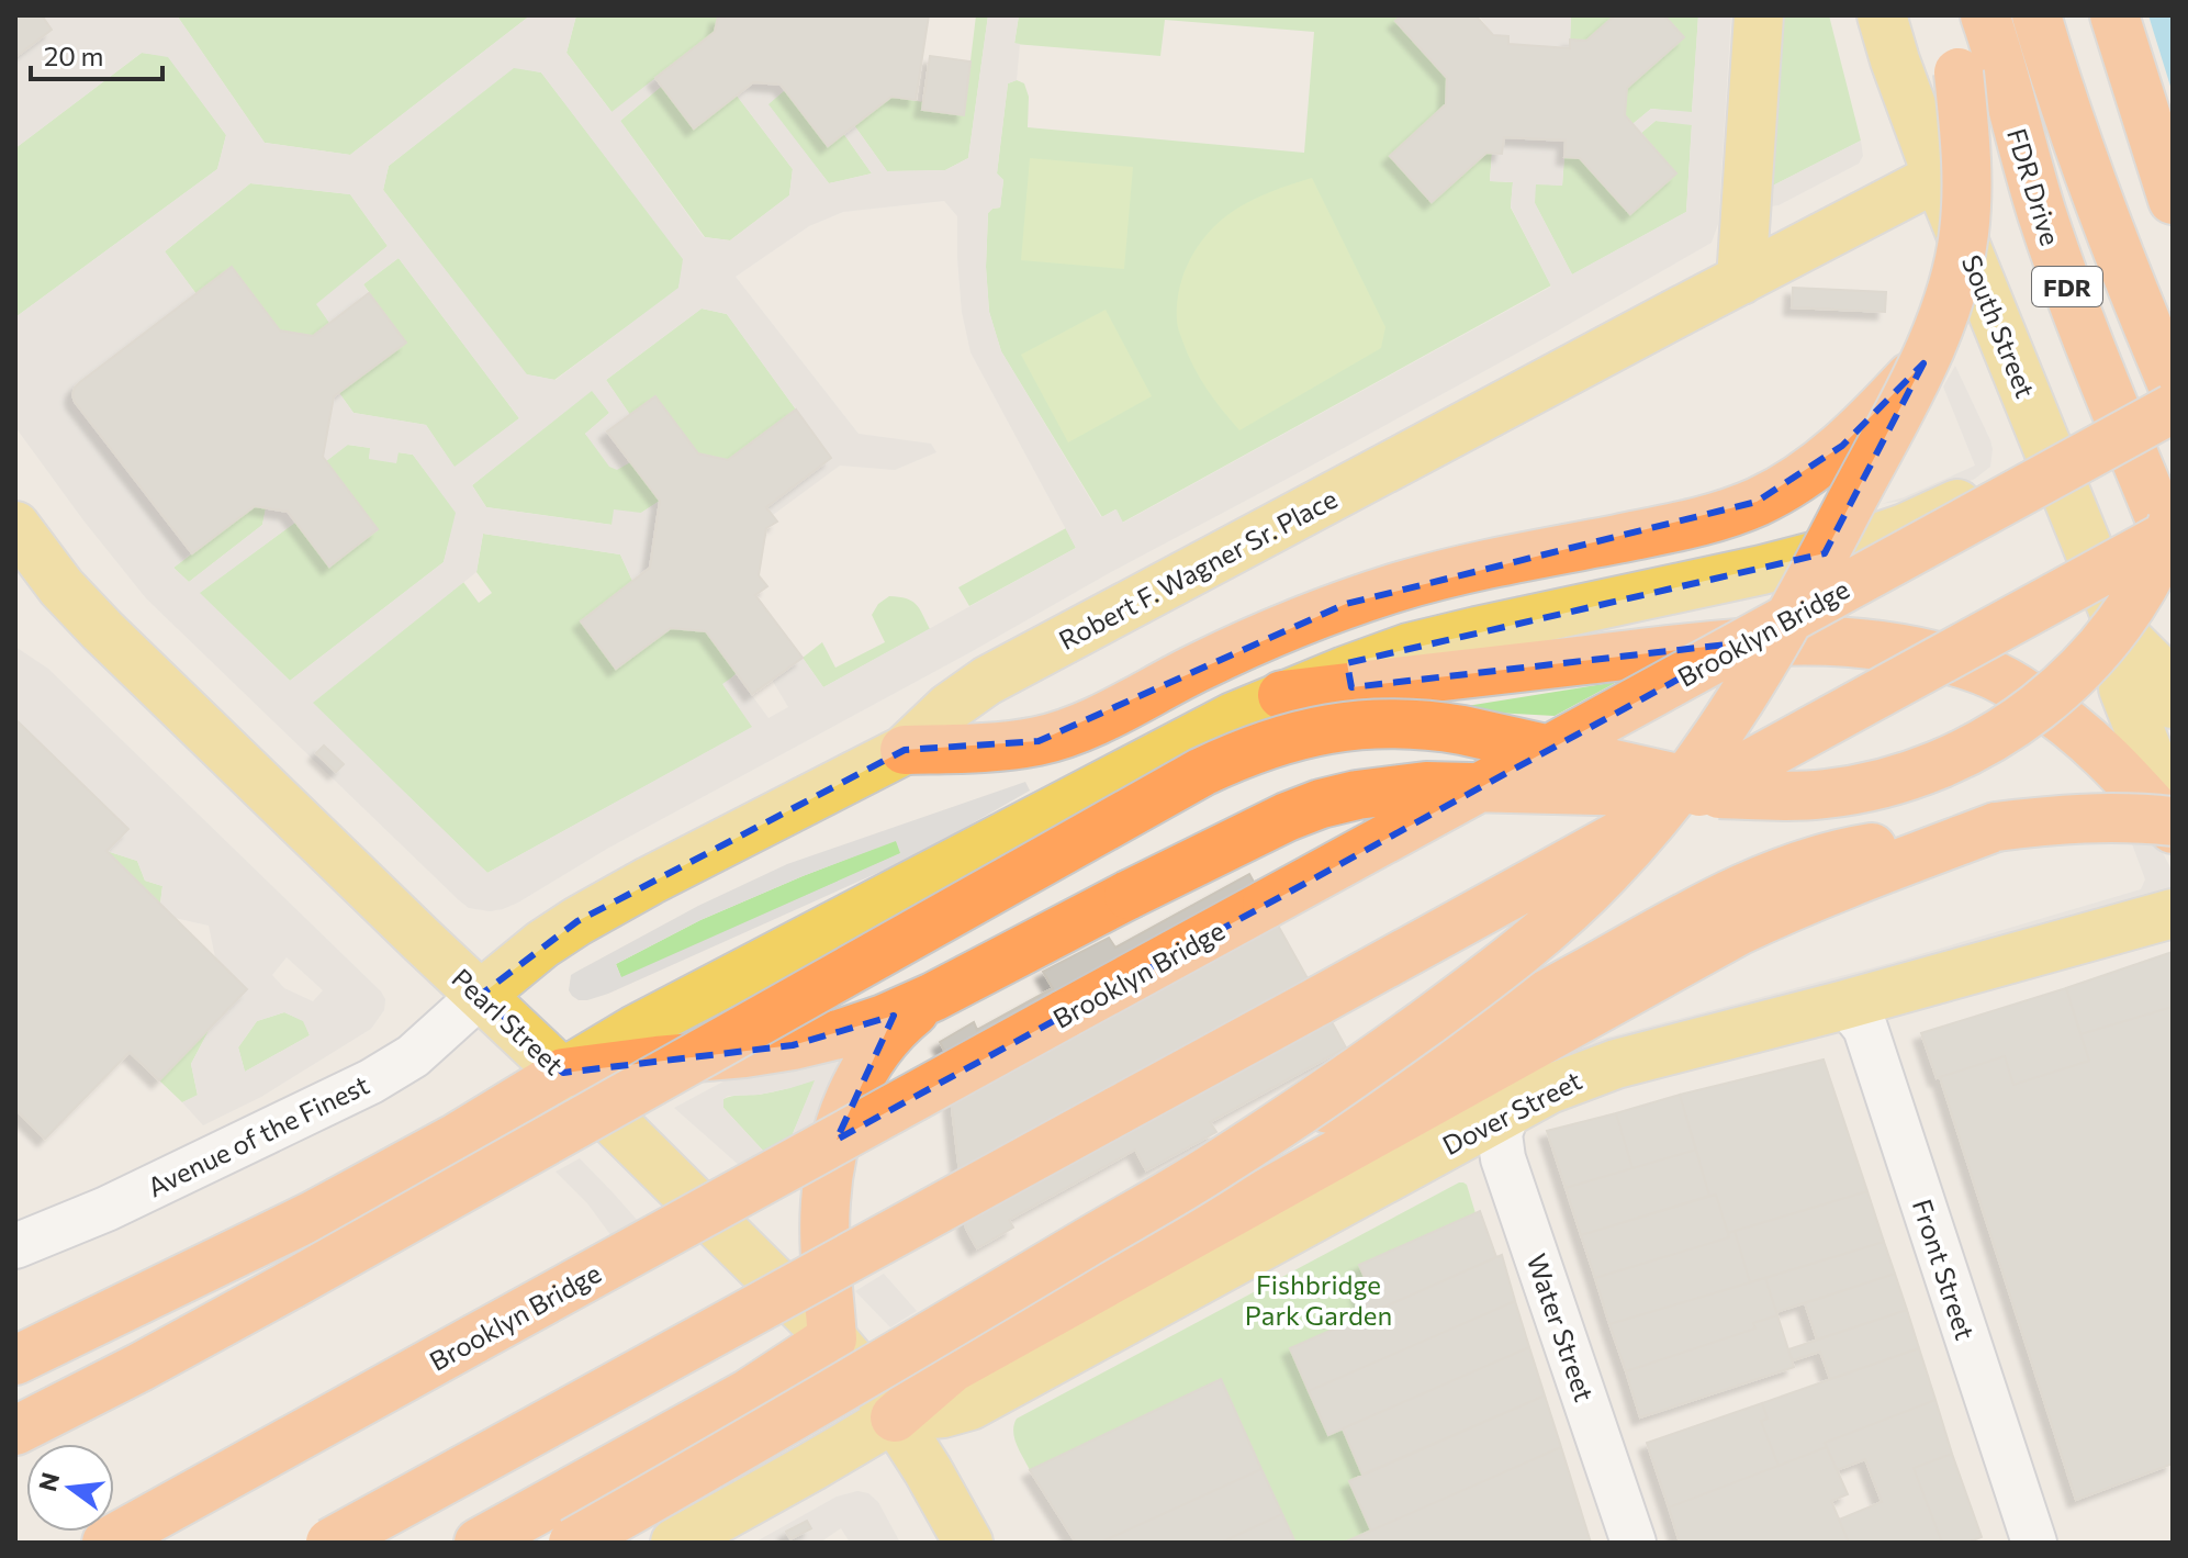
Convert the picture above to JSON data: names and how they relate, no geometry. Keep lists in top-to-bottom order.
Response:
{
  "streets": {
    "highway": ["FDR Drive", "FDR", "Brooklyn Bridge"],
    "main road": [
      "South Street",
      "Robert F. Wagner Sr. Place",
      "Pearl Street",
      "Dover Street"
    ],
    "street": ["Avenue of the Finest", "Front Street", "Water Street"]
  },
  "crossings": [
    ["South Street", "Robert F. Wagner Sr. Place"],
    ["Robert F. Wagner Sr. Place", "Pearl Street"],
    ["Robert F. Wagner Sr. Place", "Avenue of the Finest"],
    ["Pearl Street", "Dover Street"],
    ["Pearl Street", "Avenue of the Finest"],
    ["Dover Street", "Front Street"],
    ["Dover Street", "Water Street"]
  ],
  "parks": ["Fishbridge Park Garden"],
  "scale_bar": "20 m",
  "north": "left"
}
